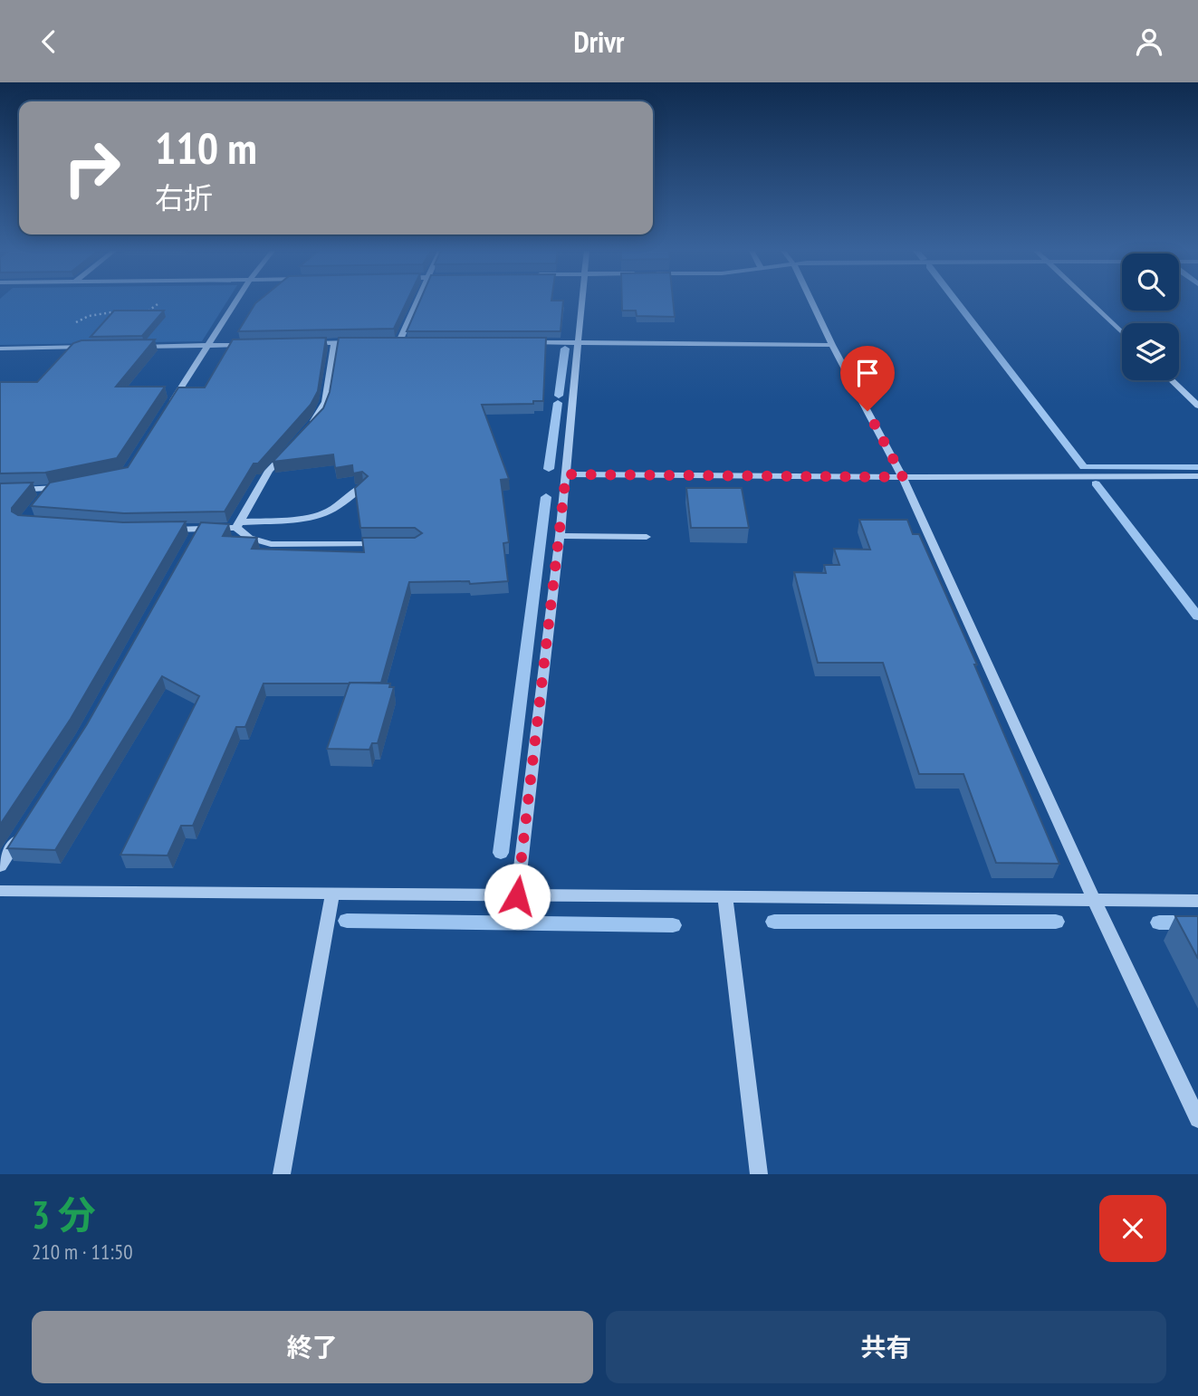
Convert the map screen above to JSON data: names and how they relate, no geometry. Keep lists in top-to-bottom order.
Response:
{
  "page": {
    "header": "Drivr",
    "turn": ["110 m", "右折"],
    "heading": ["3 分", "210 m · 11:50"],
    "buttons": ["終了", "共有"]
  }
}
